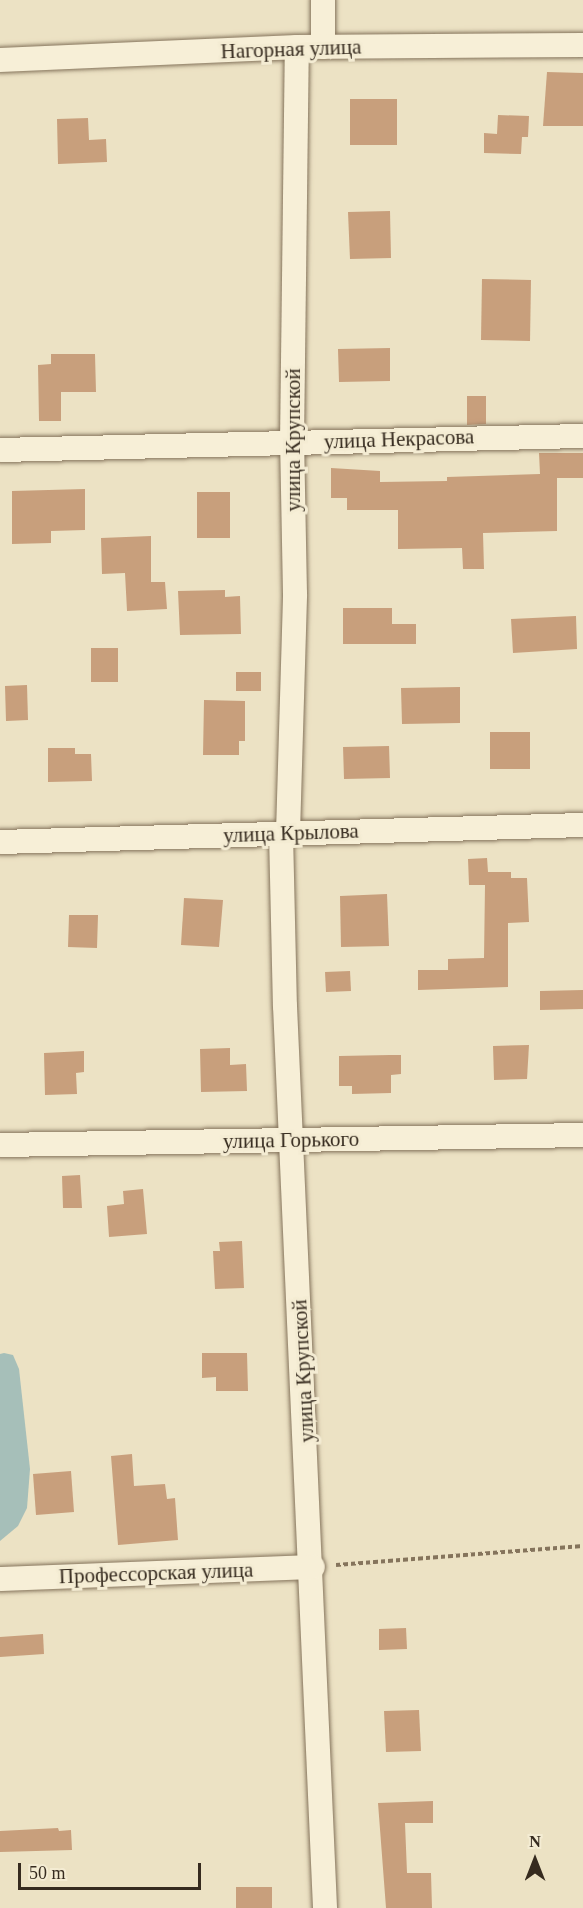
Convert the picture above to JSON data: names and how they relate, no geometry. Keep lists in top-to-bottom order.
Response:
{
  "streets": {
    "street": [
      "Нагорная улица",
      "улица Некрасова",
      "улица Крупской",
      "улица Крылова",
      "улица Горького",
      "Профессорская улица"
    ]
  },
  "crossings": [
    ["Нагорная улица", "улица Крупской"],
    ["улица Некрасова", "улица Крупской"],
    ["улица Крупской", "улица Крылова"],
    ["улица Крупской", "улица Горького"],
    ["улица Крупской", "Профессорская улица"]
  ],
  "scale_bar": "50 m",
  "north": "top"
}
